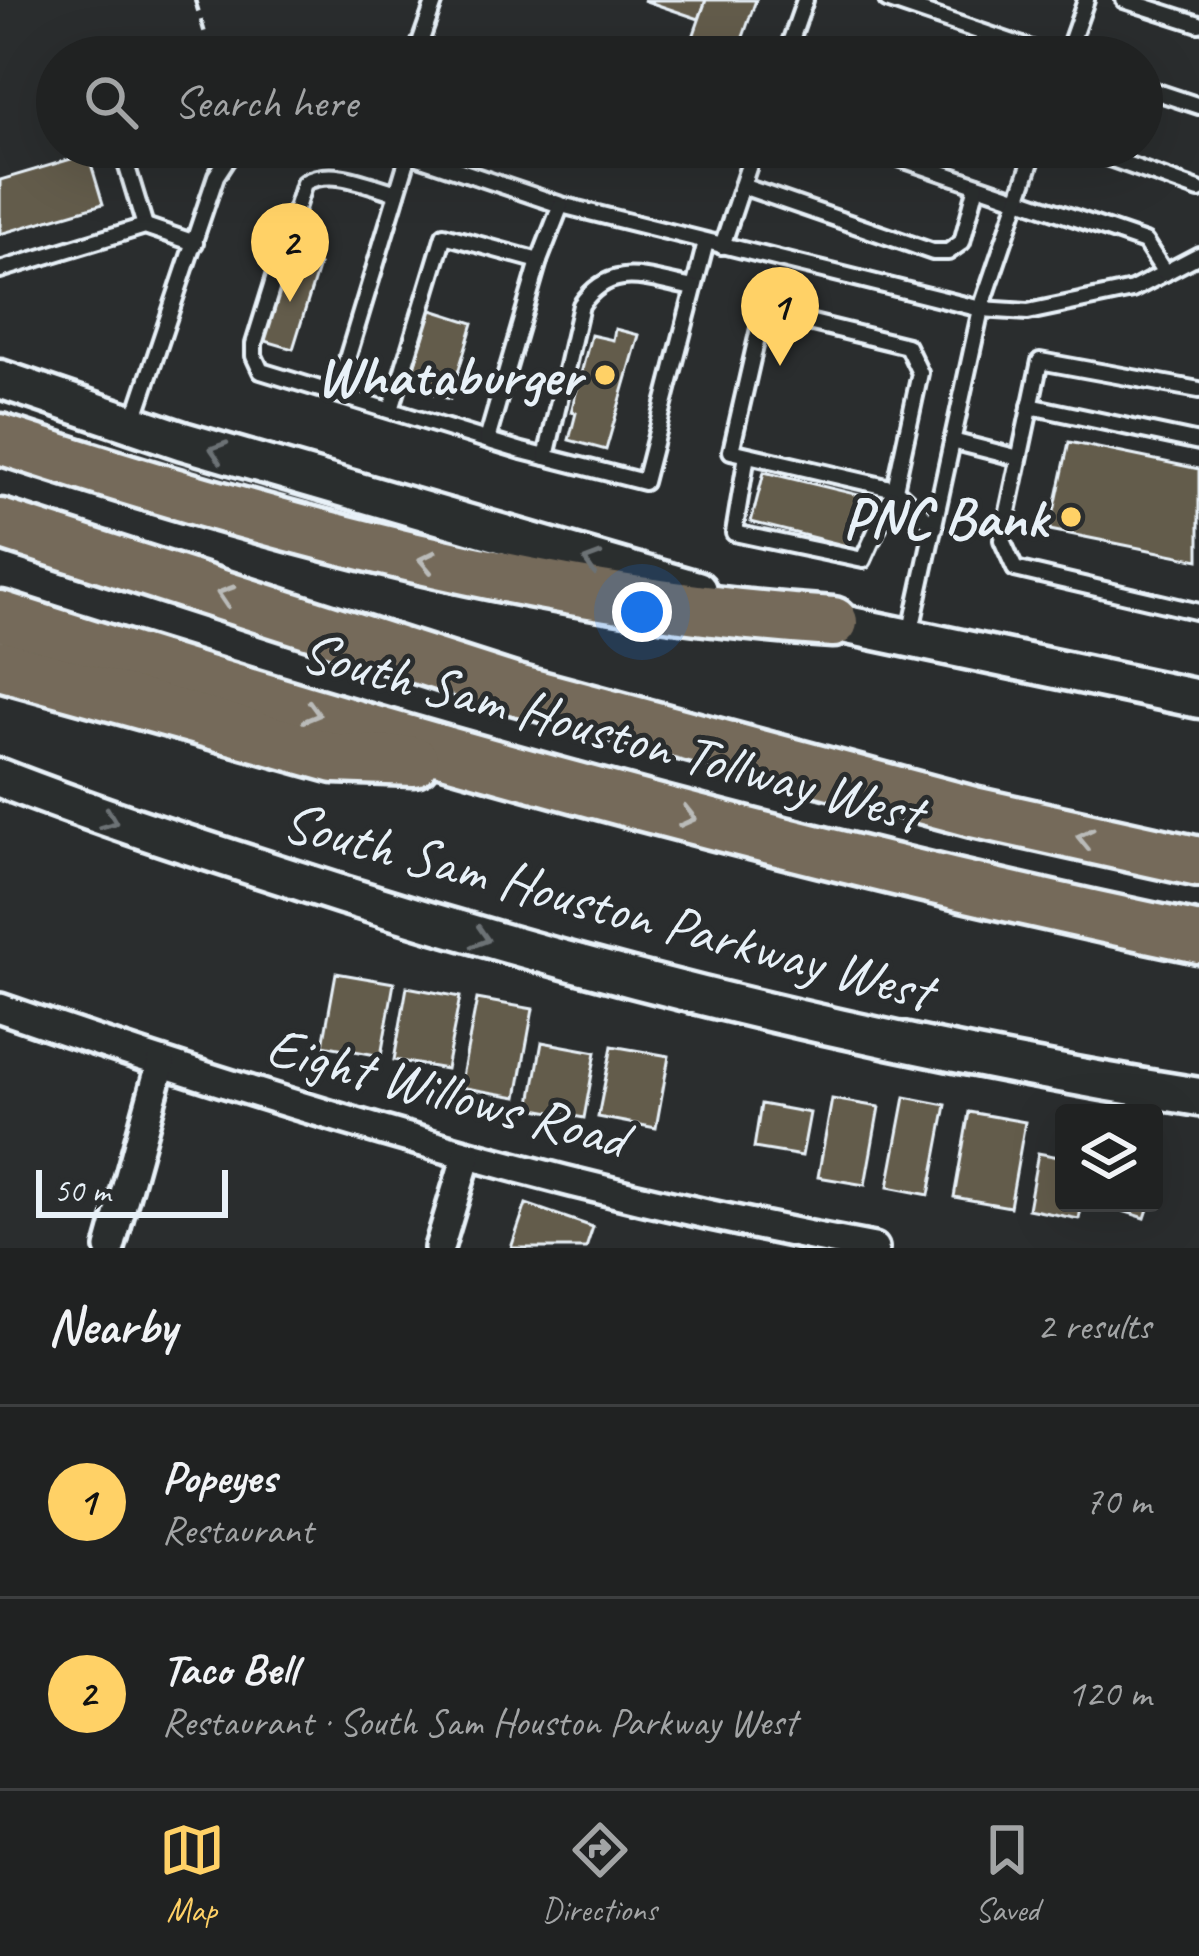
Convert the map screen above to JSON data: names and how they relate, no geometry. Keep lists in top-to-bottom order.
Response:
{
  "streets": {
    "highway": ["South Sam Houston Tollway West"],
    "main road": ["South Sam Houston Parkway West"],
    "street": ["Eight Willows Road"]
  },
  "one_way": ["South Sam Houston Parkway West"],
  "places": ["Whataburger", "PNC Bank"],
  "scale_bar": "50 m",
  "page": {
    "search": "Search here",
    "pins": ["2", "1"],
    "scale": "50 m",
    "heading": ["Nearby", "2 results"],
    "list": [
      {
        "mark": "1",
        "name": "Popeyes",
        "note": "Restaurant",
        "value": "70 m"
      },
      {
        "mark": "2",
        "name": "Taco Bell",
        "note": "Restaurant · South Sam Houston Parkway West",
        "value": "120 m"
      }
    ],
    "nav": ["Map", "Directions", "Saved"]
  }
}
